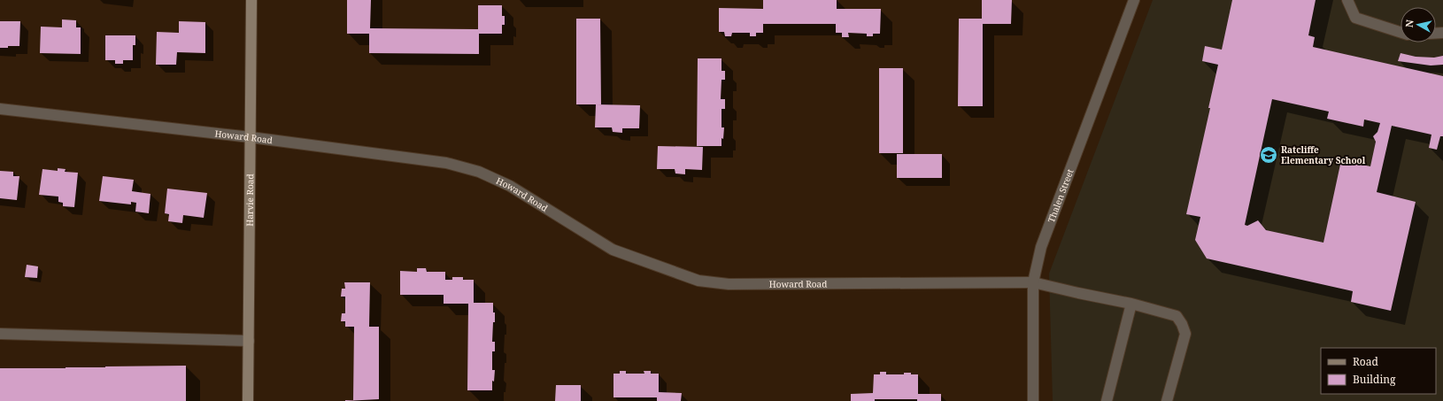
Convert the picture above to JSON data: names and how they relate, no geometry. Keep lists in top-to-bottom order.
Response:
{
  "streets": {
    "street": ["Howard Road", "Thalen Street", "Harvie Road"]
  },
  "crossings": [
    ["Howard Road", "Thalen Street"],
    ["Howard Road", "Harvie Road"]
  ],
  "places": {
    "school or university": ["Ratcliffe Elementary School"]
  },
  "legend": ["Road", "Building"],
  "north": "left"
}
